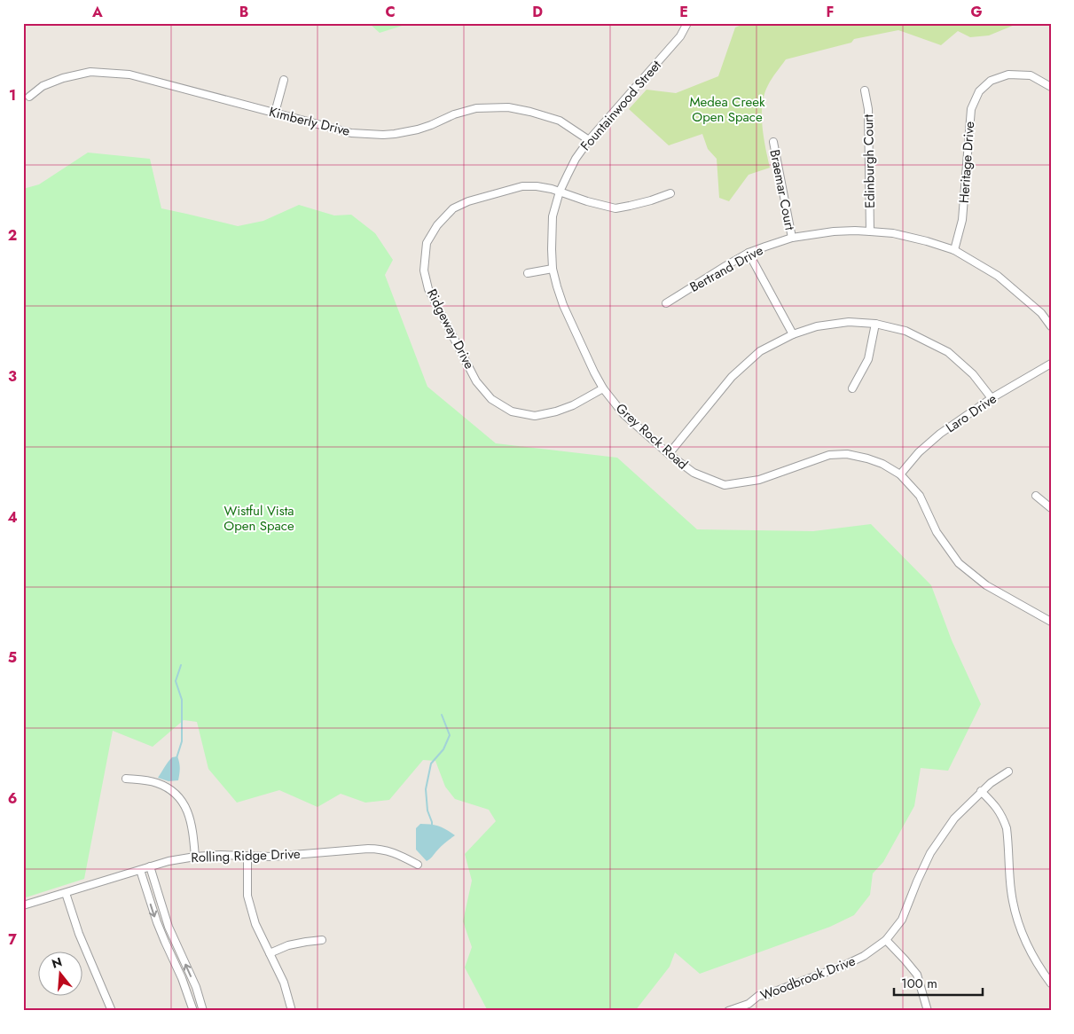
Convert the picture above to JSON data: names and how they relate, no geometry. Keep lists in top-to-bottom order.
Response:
{
  "streets": {
    "street": [
      "Fountainwood Street",
      "Kimberly Drive",
      "Edinburgh Court",
      "Heritage Drive",
      "Braemar Court",
      "Bertrand Drive",
      "Ridgeway Drive",
      "Laro Drive",
      "Grey Rock Road",
      "Rolling Ridge Drive",
      "Woodbrook Drive"
    ]
  },
  "crossings": [
    ["Fountainwood Street", "Kimberly Drive"],
    ["Fountainwood Street", "Ridgeway Drive"],
    ["Fountainwood Street", "Grey Rock Road"],
    ["Edinburgh Court", "Bertrand Drive"],
    ["Heritage Drive", "Bertrand Drive"],
    ["Braemar Court", "Bertrand Drive"],
    ["Ridgeway Drive", "Grey Rock Road"],
    ["Laro Drive", "Grey Rock Road"]
  ],
  "parks": ["Medea Creek Open Space", "Wistful Vista Open Space"],
  "scale_bar": "100 m",
  "north": "top",
  "grid": {
    "columns": [
      "A",
      "B",
      "C",
      "D",
      "E",
      "F",
      "G"
    ],
    "rows": [
      "1",
      "2",
      "3",
      "4",
      "5",
      "6",
      "7"
    ]
  }
}
